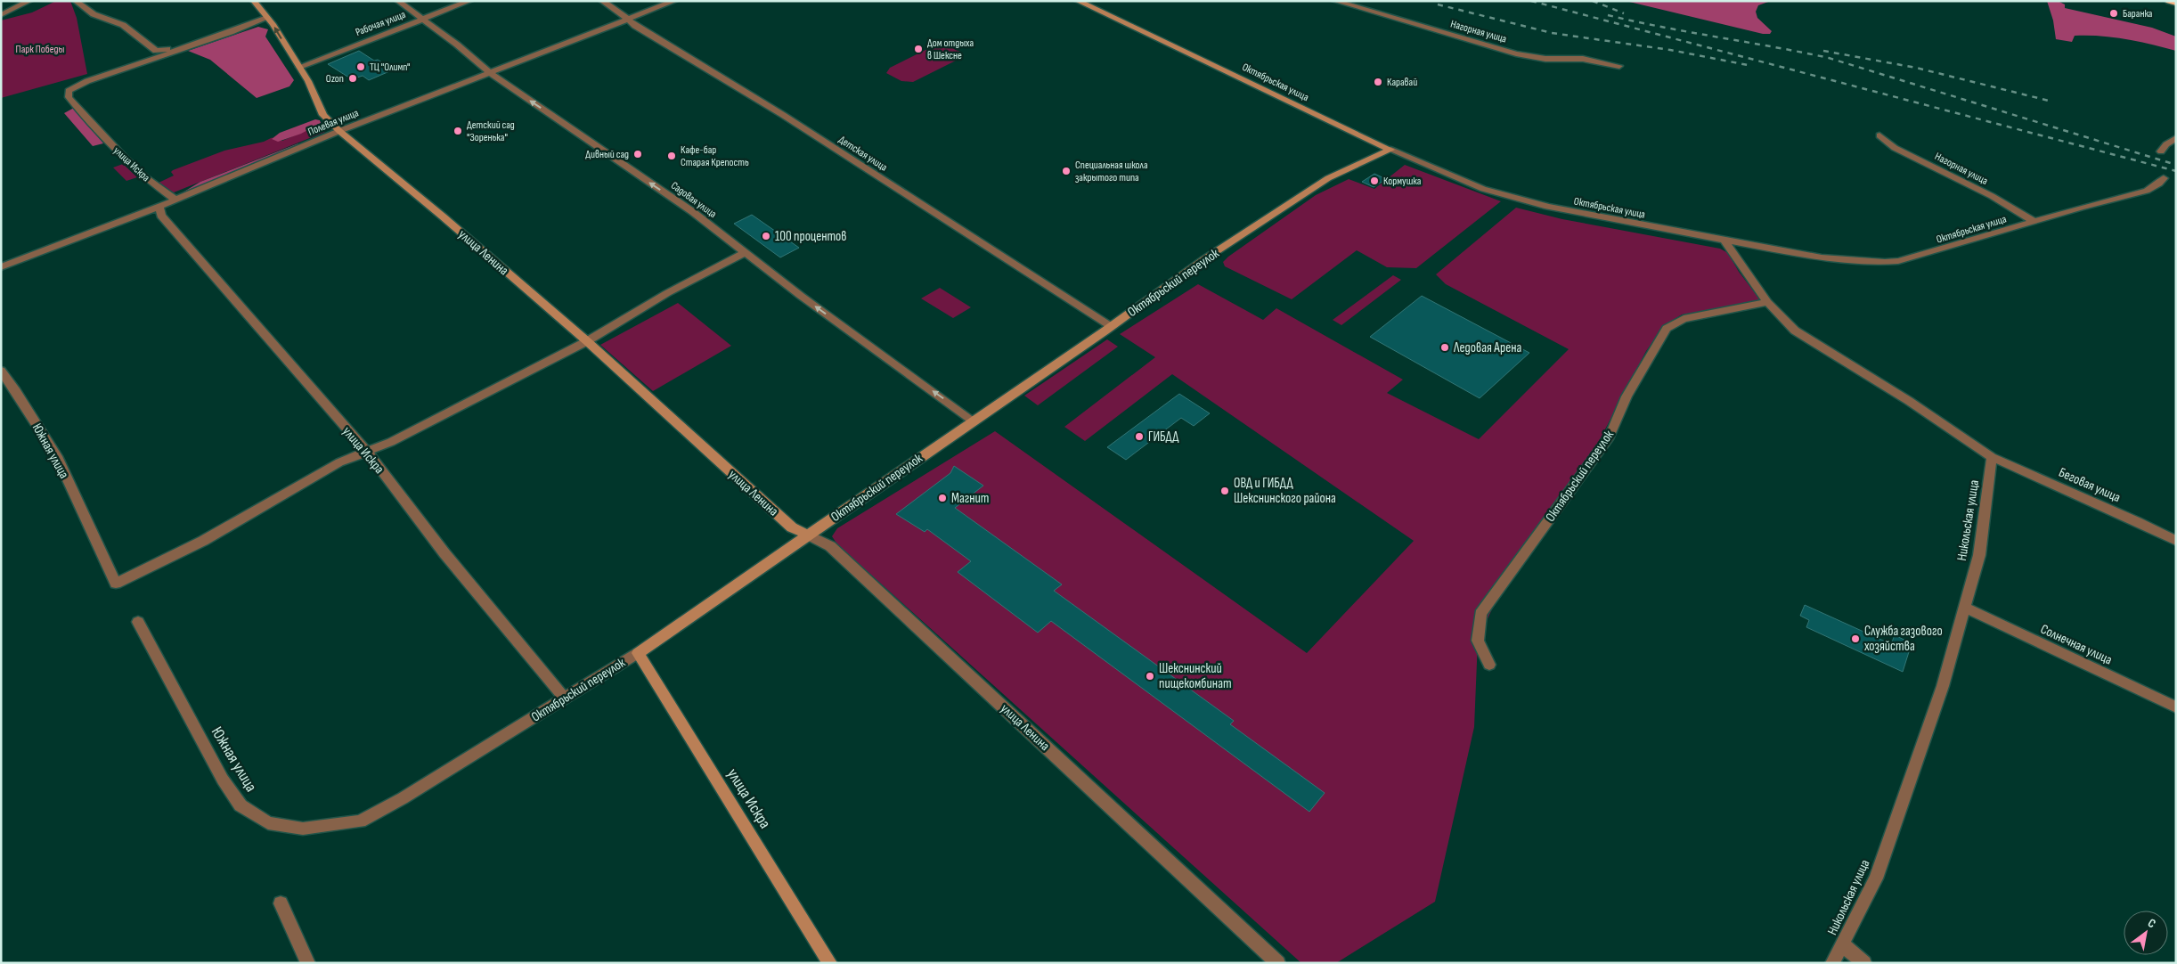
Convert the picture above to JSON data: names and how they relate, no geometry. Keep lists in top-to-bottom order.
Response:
{
  "streets": {
    "street": [
      "Рабочая улица",
      "Нагорная улица",
      "Октябрьская улица",
      "Полевая улица",
      "Детская улица",
      "улица Искра",
      "Садовая улица",
      "улица Ленина",
      "Октябрьский переулок",
      "Южная улица",
      "Беговая улица",
      "Никольская улица",
      "Солнечная улица"
    ]
  },
  "crossings": [
    ["Рабочая улица", "Садовая улица"],
    ["Рабочая улица", "улица Ленина"],
    ["Нагорная улица", "Октябрьская улица"],
    ["Октябрьская улица", "Октябрьский переулок"],
    ["Полевая улица", "Детская улица"],
    ["Полевая улица", "улица Искра"],
    ["Полевая улица", "Садовая улица"],
    ["Полевая улица", "улица Ленина"],
    ["Детская улица", "Октябрьский переулок"],
    ["улица Искра", "Октябрьский переулок"],
    ["улица Искра", "Южная улица"],
    ["Садовая улица", "Октябрьский переулок"],
    ["улица Ленина", "Октябрьский переулок"],
    ["Октябрьский переулок", "Южная улица"],
    ["Беговая улица", "Никольская улица"],
    ["Никольская улица", "Солнечная улица"]
  ],
  "one_way": ["Садовая улица"],
  "parks": ["Парк Победы"],
  "places": [
    "Баранка",
    "Дом отдыха в Шекснe",
    "ТЦ \"Олимп\"",
    "Ozon",
    "Каравай",
    "Детский сад \"Зоренька\"",
    "Дивный сад",
    "Кафе-бар Старая Крепость",
    "Специальная школа закрытого типа",
    "Кормушка",
    "100 процентов",
    "Ледовая Арена",
    "ГИБДД",
    "ОВД и ГИБДД Шекснинского района",
    "Магнит",
    "Служба газового хозяйства",
    "Шекснинский пищекомбинат"
  ],
  "north": "top right"
}
